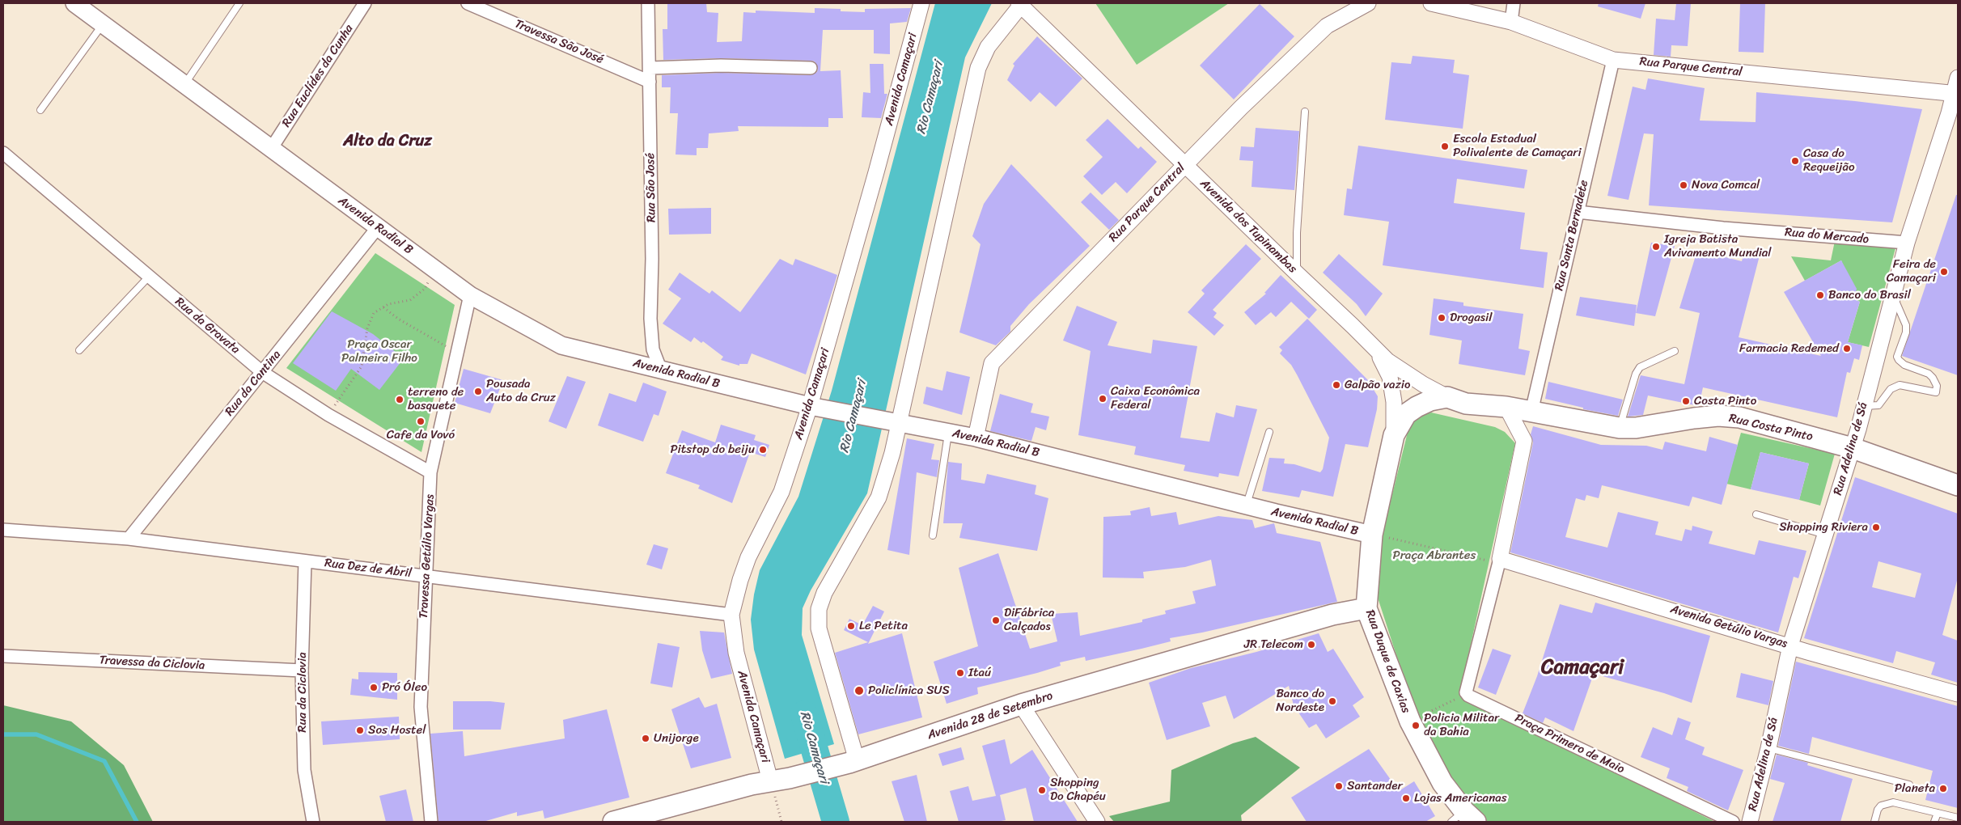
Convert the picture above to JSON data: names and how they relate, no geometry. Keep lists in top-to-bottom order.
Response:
{
  "streets": {
    "main road": [
      "Avenida Radial B",
      "Rua Costa Pinto",
      "Rua Duque de Caxias",
      "Avenida 28 de Setembro"
    ],
    "street": [
      "Travessa São José",
      "Rua Parque Central",
      "Rua Euclídes da Cunha",
      "Avenida Camaçari",
      "Rua São José",
      "Avenida dos Tupinambas",
      "Rua Santa Bernadete",
      "Rua do Mercado",
      "Rua da Gravata",
      "Rua da Cantina",
      "Rua Adelina de Sá",
      "Travessa Getúlio Vargas",
      "Rua Dez de Abril",
      "Avenida Getúlio Vargas",
      "Travessa da Ciclovia",
      "Rua da Ciclovia",
      "Praça Primero de Maio"
    ]
  },
  "crossings": [
    ["Travessa São José", "Rua São José"],
    ["Rua Parque Central", "Avenida Radial B"],
    ["Rua Parque Central", "Avenida dos Tupinambas"],
    ["Rua Parque Central", "Rua Santa Bernadete"],
    ["Rua Parque Central", "Rua Adelina de Sá"],
    ["Rua Euclídes da Cunha", "Avenida Radial B"],
    ["Avenida Camaçari", "Avenida Radial B"],
    ["Avenida Camaçari", "Rua Dez de Abril"],
    ["Avenida Camaçari", "Avenida 28 de Setembro"],
    ["Rua São José", "Avenida Radial B"],
    ["Avenida Radial B", "Rua da Cantina"],
    ["Avenida Radial B", "Travessa Getúlio Vargas"],
    ["Avenida Radial B", "Rua Duque de Caxias"],
    ["Avenida dos Tupinambas", "Rua Costa Pinto"],
    ["Avenida dos Tupinambas", "Rua Duque de Caxias"],
    ["Rua Santa Bernadete", "Rua do Mercado"],
    ["Rua Santa Bernadete", "Rua Costa Pinto"],
    ["Rua do Mercado", "Rua Adelina de Sá"],
    ["Rua da Gravata", "Rua da Cantina"],
    ["Rua da Gravata", "Travessa Getúlio Vargas"],
    ["Rua da Cantina", "Rua Dez de Abril"],
    ["Rua Costa Pinto", "Rua Adelina de Sá"],
    ["Rua Costa Pinto", "Rua Duque de Caxias"],
    ["Rua Adelina de Sá", "Avenida Getúlio Vargas"],
    ["Travessa Getúlio Vargas", "Rua Dez de Abril"],
    ["Rua Dez de Abril", "Rua da Ciclovia"],
    ["Rua Duque de Caxias", "Avenida 28 de Setembro"],
    ["Travessa da Ciclovia", "Rua da Ciclovia"]
  ],
  "districts": ["Alto da Cruz", "Camaçari"],
  "water": ["Rio Camaçari"],
  "parks": ["Praça Oscar Palmeira Filho", "Praça Abrantes"],
  "places": [
    "Escola Estadual Polivalente de Camaçari",
    "Casa do Requeijão",
    "Nova Comcal",
    "Igreja Batista Avivamento Mundial",
    "Feira de Camaçari",
    "Banco do Brasil",
    "Drogasil",
    "Farmacia Redemed",
    "Galpão vazio",
    "Pousada Auto da Cruz",
    "Caixa Econômica Federal",
    "terreno de basquete",
    "Costa Pinto",
    "Cafe da Vovó",
    "Pitstop do beiju",
    "Shopping Riviera",
    "DiFábrica Calçados",
    "Le Petita",
    "JR Telecom",
    "Itaú",
    "Pró Óleo",
    "Policlínica SUS",
    "Banco do Nordeste",
    "Policia Militar da Bahia",
    "Sos Hostel",
    "Unijorge",
    "Santander",
    "Planeta",
    "Shopping Do Chapéu",
    "Lojas Americanas"
  ]
}
